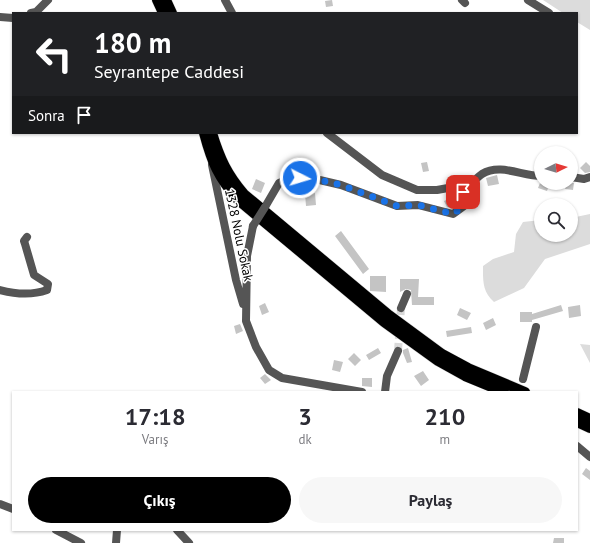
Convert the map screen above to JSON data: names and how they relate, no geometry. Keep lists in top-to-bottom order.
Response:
{
  "streets": {
    "street": ["1328 Nolu Sokak"]
  },
  "north": "right",
  "page": {
    "turn": ["180 m", "Seyrantepe Caddesi"],
    "then": "Sonra",
    "eta": [
      "17:18",
      "Varış",
      "3",
      "dk",
      "210",
      "m"
    ],
    "buttons": ["Çıkış", "Paylaş"]
  }
}
